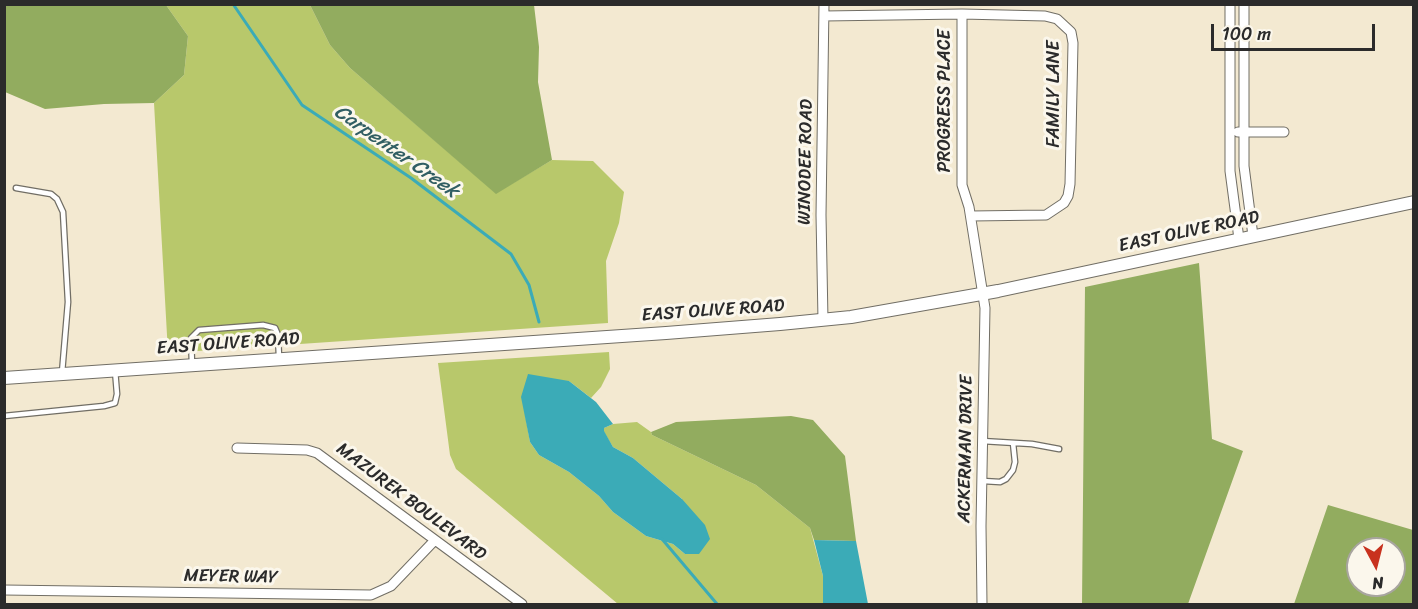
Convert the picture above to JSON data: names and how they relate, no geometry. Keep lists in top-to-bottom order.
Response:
{
  "streets": {
    "street": [
      "FAMILY LANE",
      "PROGRESS PLACE",
      "WINODEE ROAD",
      "EAST OLIVE ROAD",
      "ACKERMAN DRIVE",
      "MAZUREK BOULEVARD",
      "MEYER WAY"
    ]
  },
  "crossings": [
    ["FAMILY LANE", "PROGRESS PLACE"],
    ["FAMILY LANE", "WINODEE ROAD"],
    ["PROGRESS PLACE", "EAST OLIVE ROAD"],
    ["PROGRESS PLACE", "ACKERMAN DRIVE"],
    ["WINODEE ROAD", "EAST OLIVE ROAD"],
    ["EAST OLIVE ROAD", "ACKERMAN DRIVE"],
    ["MAZUREK BOULEVARD", "MEYER WAY"]
  ],
  "water": ["Carpenter Creek"],
  "scale_bar": "100 m",
  "north": "bottom"
}
